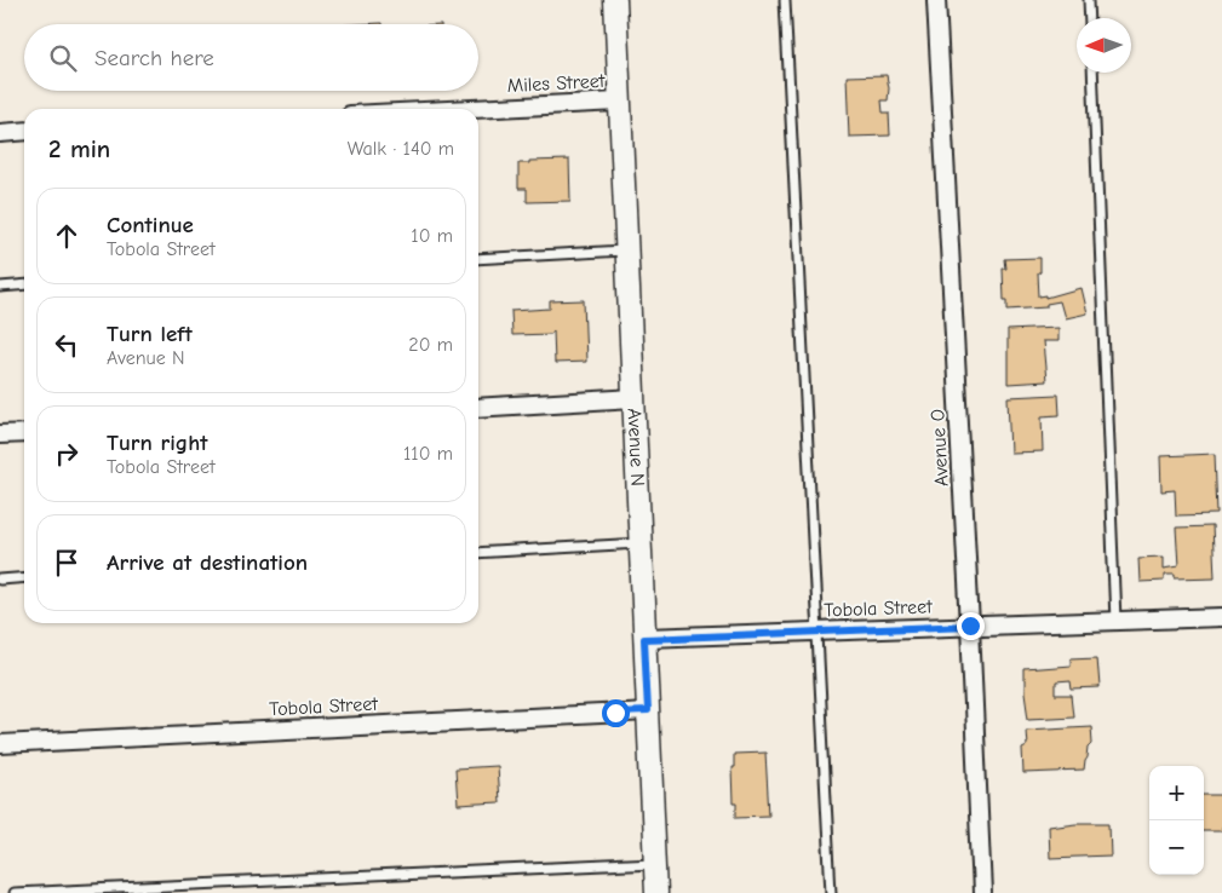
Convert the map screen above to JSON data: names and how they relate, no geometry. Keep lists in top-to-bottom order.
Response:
{
  "streets": {
    "street": [
      "Miles Street",
      "Avenue N",
      "Avenue O",
      "Tobola Street"
    ]
  },
  "crossings": [
    ["Miles Street", "Avenue N"],
    ["Avenue N", "Tobola Street"],
    ["Avenue O", "Tobola Street"]
  ],
  "north": "left",
  "page": {
    "search": "Search here",
    "heading": ["2 min", "Walk · 140 m"],
    "list": [
      ["Continue", "Tobola Street", "10 m"],
      ["Turn left", "Avenue N", "20 m"],
      ["Turn right", "Tobola Street", "110 m"],
      "Arrive at destination"
    ],
    "map_buttons": ["+", "−"]
  }
}
